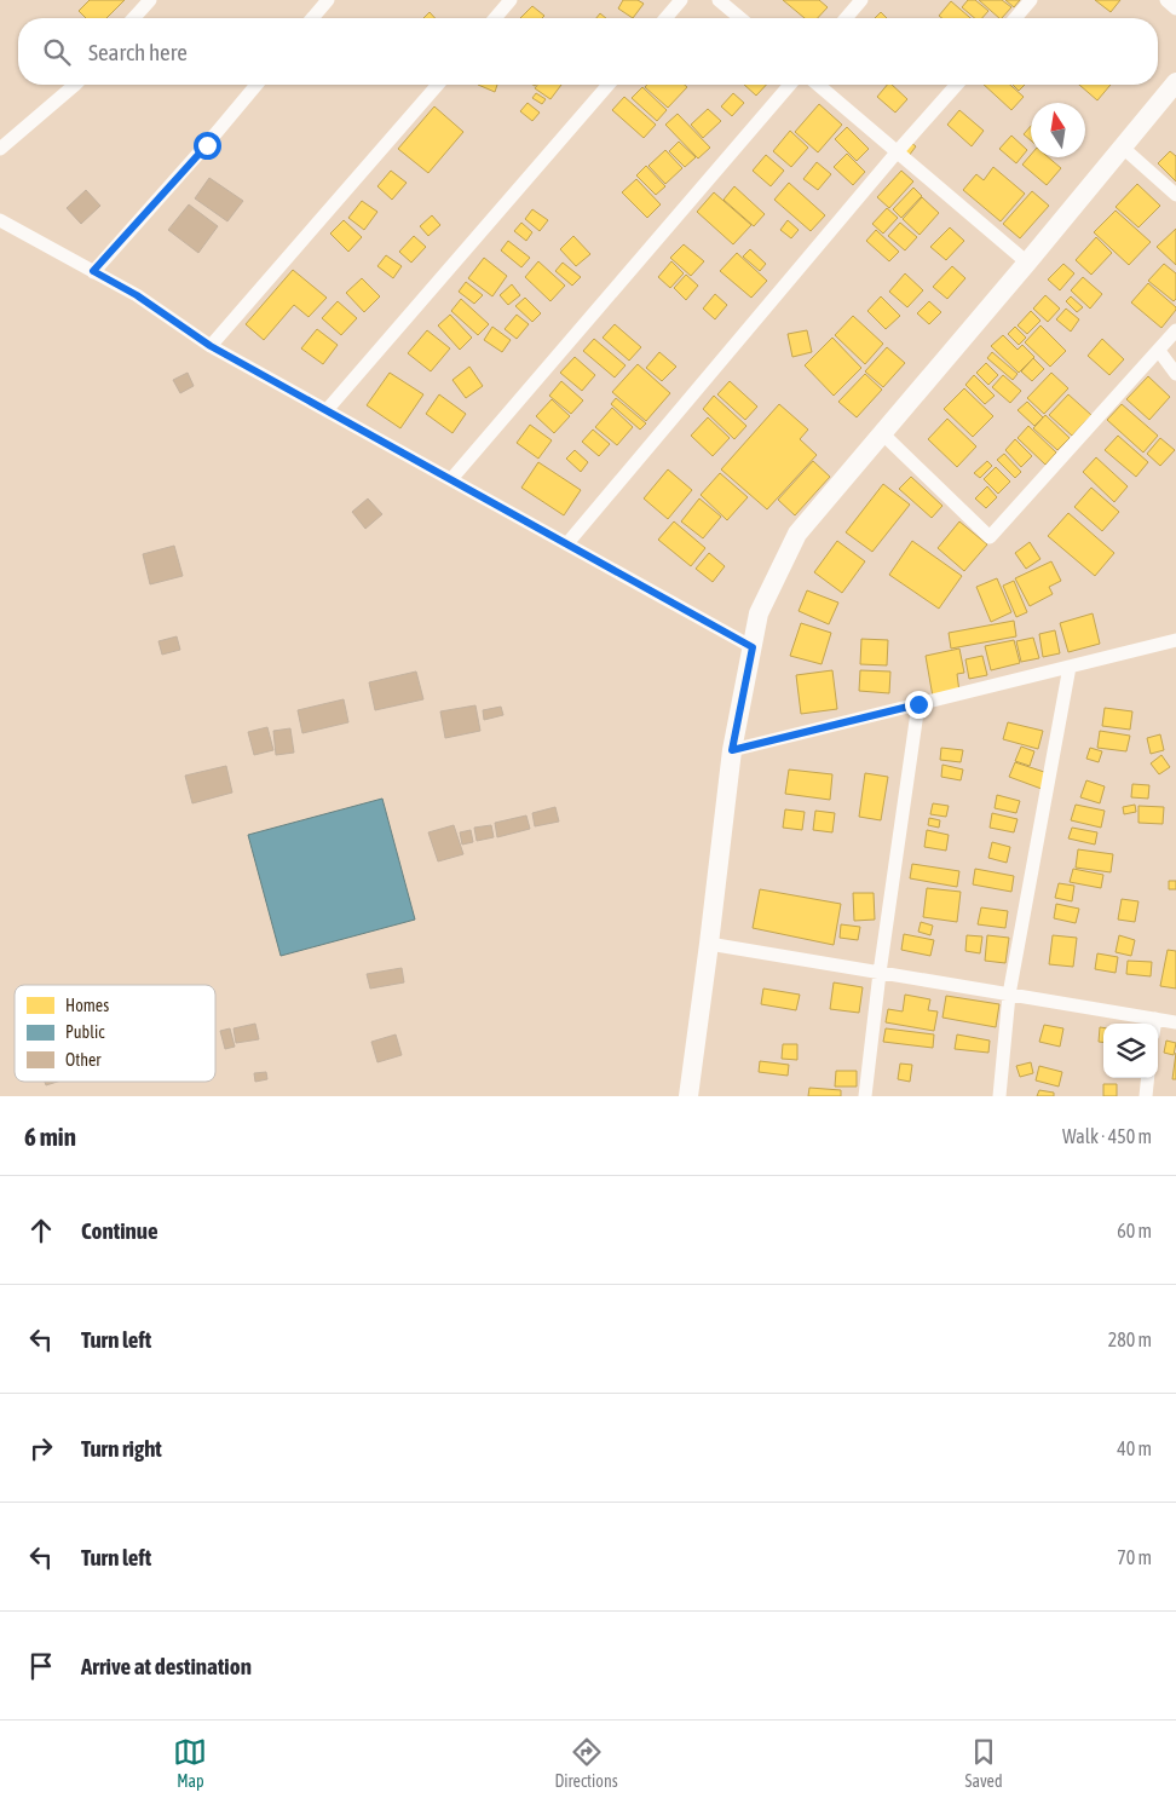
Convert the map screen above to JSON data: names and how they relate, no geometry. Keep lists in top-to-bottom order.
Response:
{
  "legend": ["Homes", "Public", "Other"],
  "north": "top",
  "page": {
    "search": "Search here",
    "heading": ["6 min", "Walk · 450 m"],
    "list": [
      ["Continue", "60 m"],
      ["Turn left", "280 m"],
      ["Turn right", "40 m"],
      ["Turn left", "70 m"],
      "Arrive at destination"
    ],
    "nav": ["Map", "Directions", "Saved"]
  }
}
